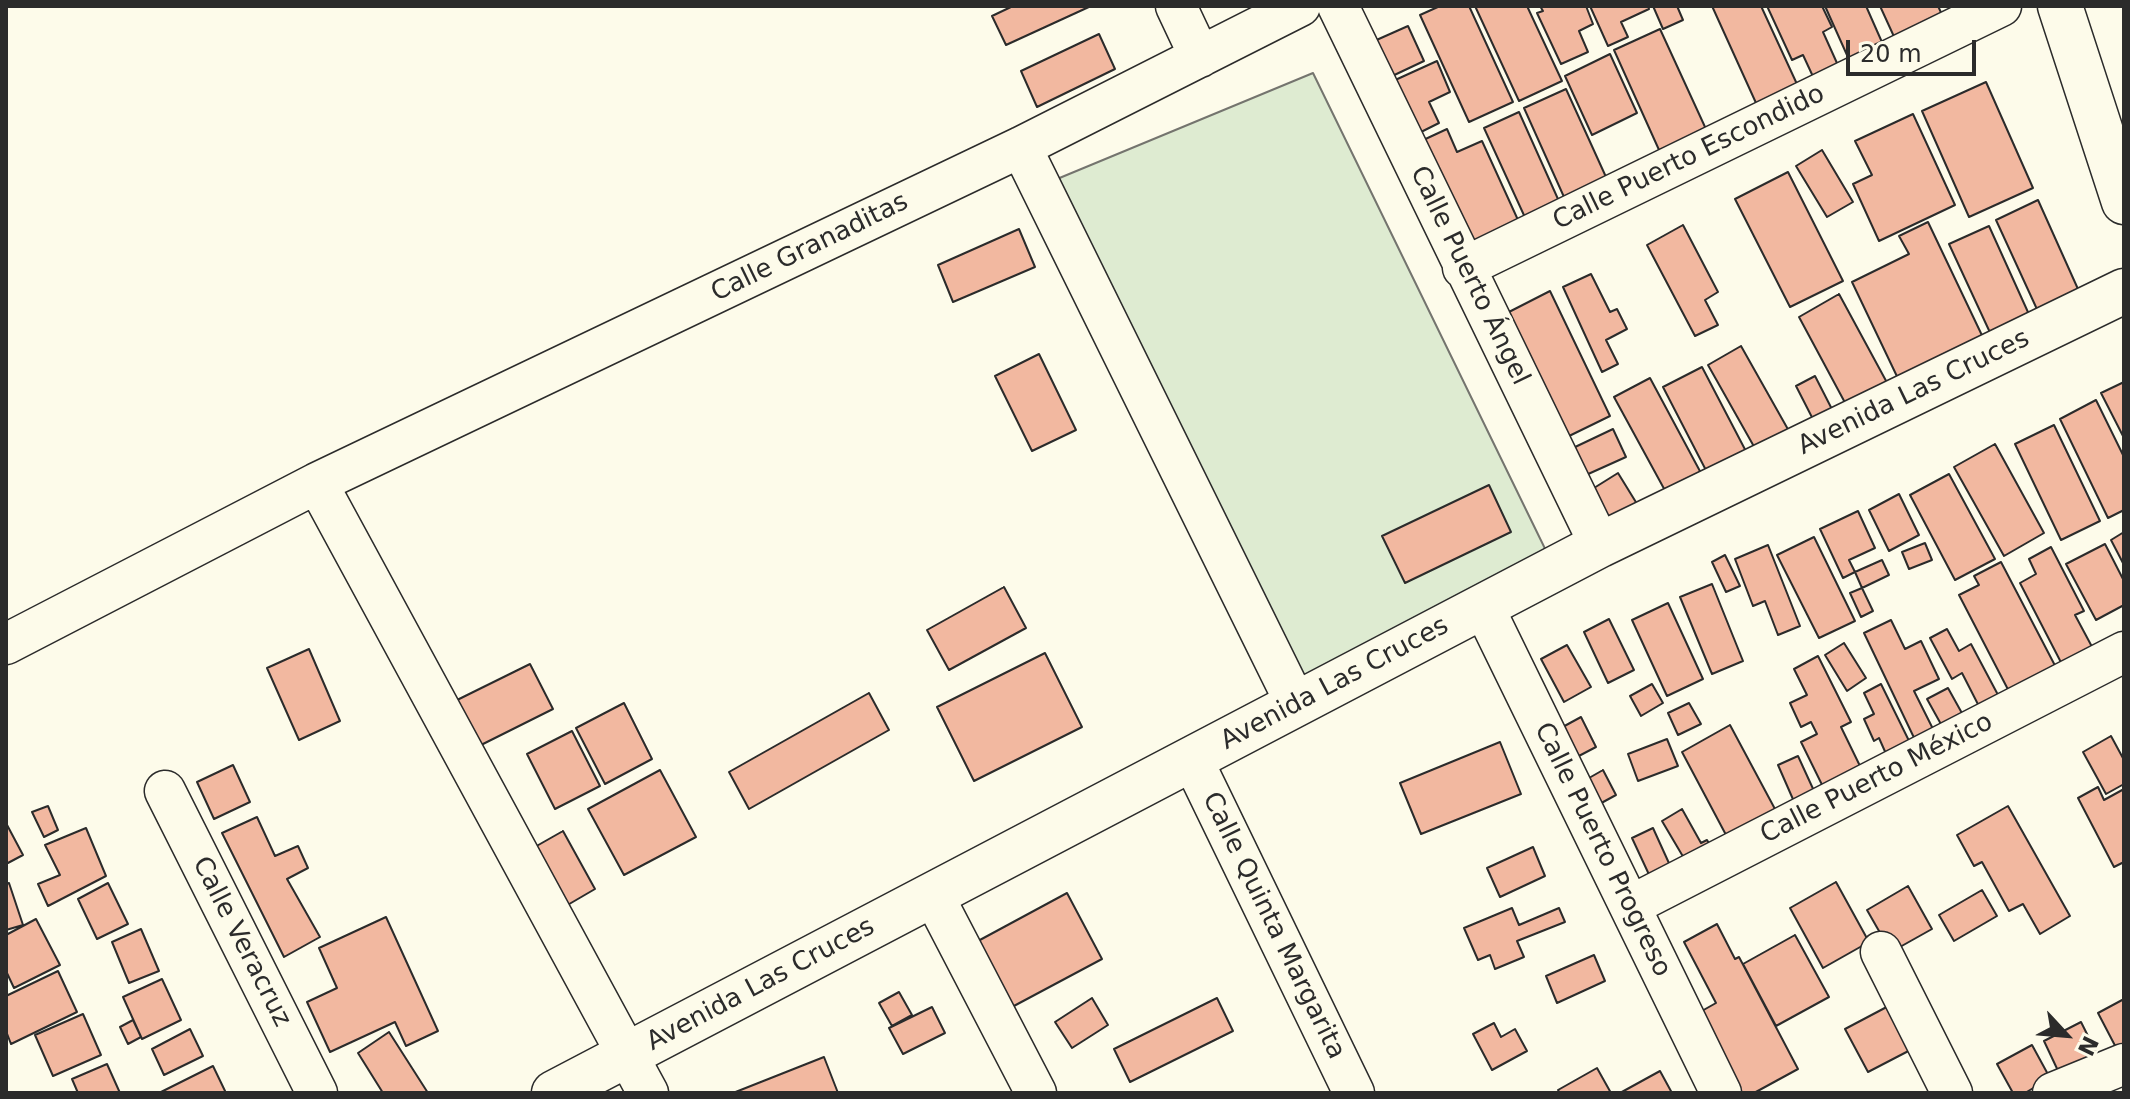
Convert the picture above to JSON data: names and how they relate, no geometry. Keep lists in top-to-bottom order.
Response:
{
  "streets": {
    "street": [
      "Calle Puerto Escondido",
      "Calle Granaditas",
      "Calle Puerto Ángel",
      "Avenida Las Cruces",
      "Calle Puerto México",
      "Calle Puerto Progreso",
      "Calle Quinta Margarita",
      "Calle Veracruz"
    ]
  },
  "crossings": [
    ["Calle Puerto Escondido", "Calle Puerto Ángel"],
    ["Calle Puerto Ángel", "Avenida Las Cruces"],
    ["Avenida Las Cruces", "Calle Puerto Progreso"],
    ["Avenida Las Cruces", "Calle Quinta Margarita"],
    ["Calle Puerto México", "Calle Puerto Progreso"]
  ],
  "scale_bar": "20 m",
  "north": "bottom right"
}
